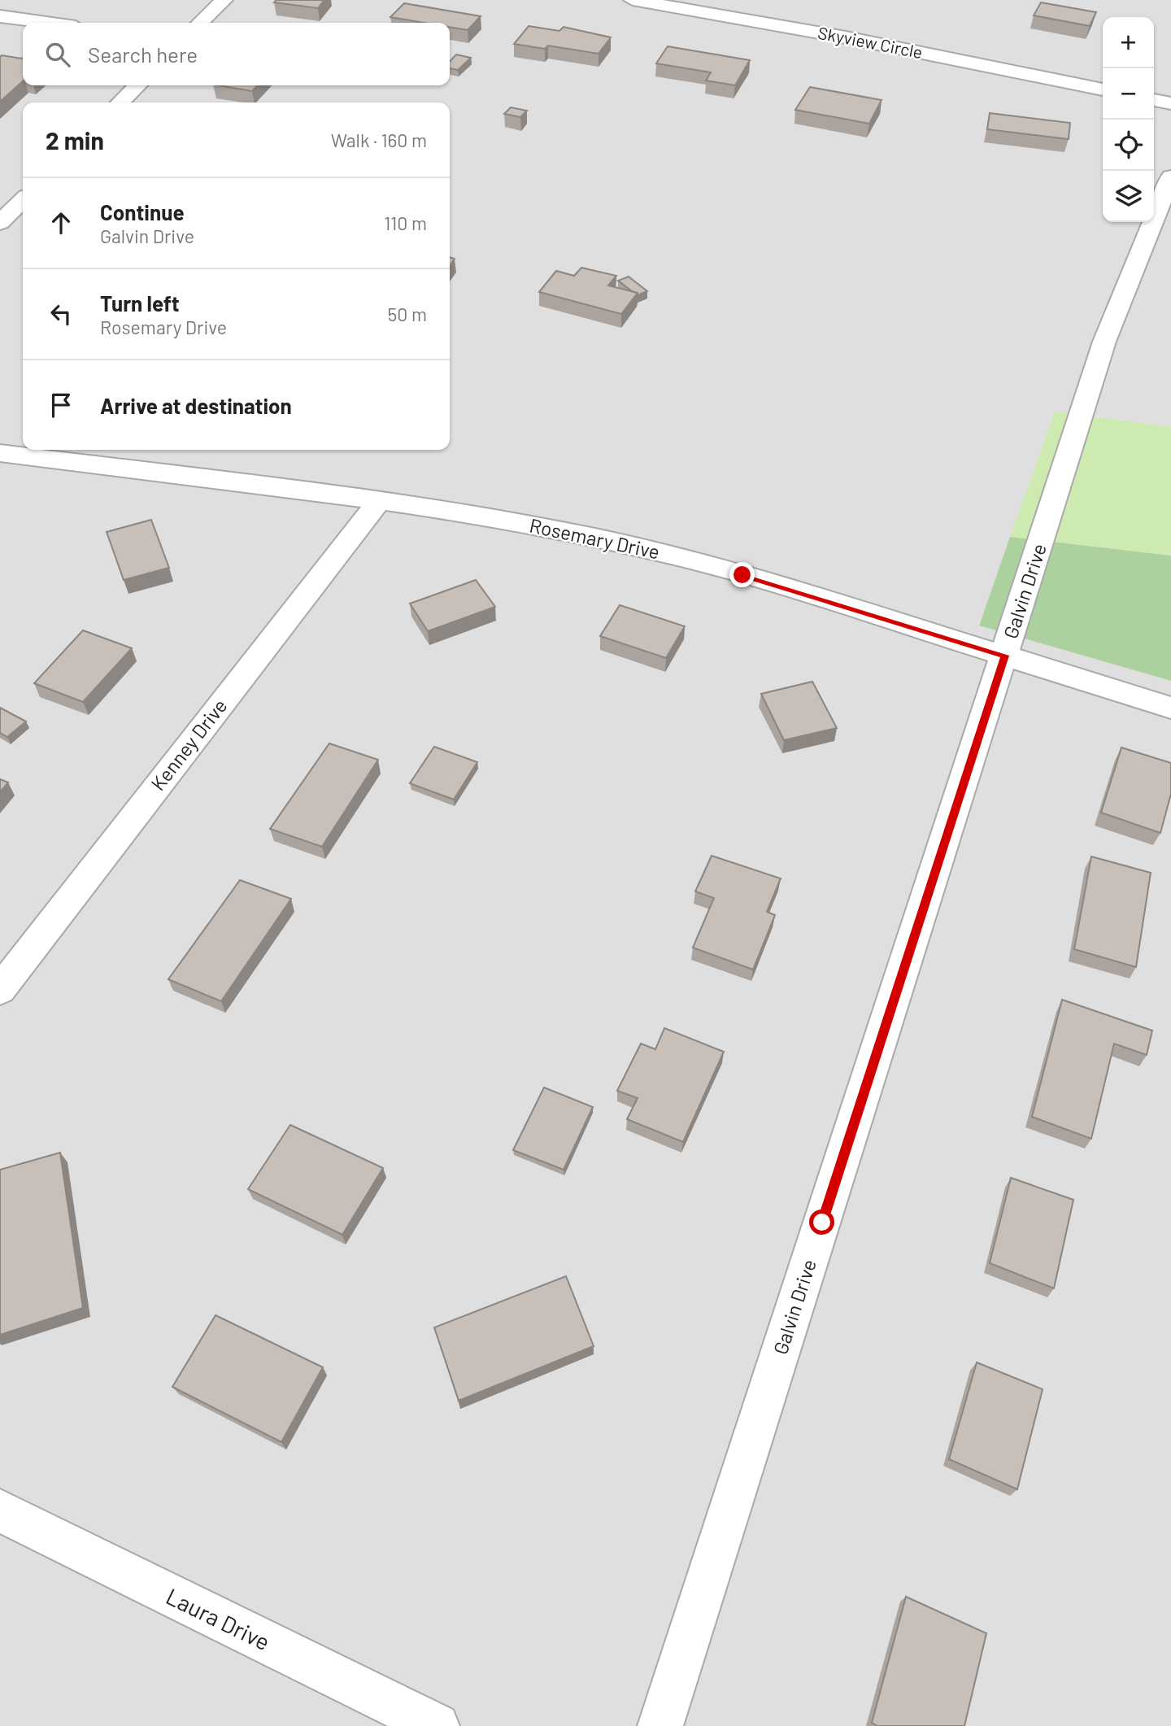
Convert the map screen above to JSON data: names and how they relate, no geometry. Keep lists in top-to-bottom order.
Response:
{
  "streets": {
    "street": [
      "Skyview Circle",
      "Rosemary Drive",
      "Galvin Drive",
      "Kenney Drive",
      "Laura Drive"
    ]
  },
  "crossings": [
    ["Rosemary Drive", "Galvin Drive"],
    ["Rosemary Drive", "Kenney Drive"]
  ],
  "page": {
    "map_buttons": ["+", "−"],
    "search": "Search here",
    "heading": ["2 min", "Walk · 160 m"],
    "list": [
      ["Continue", "Galvin Drive", "110 m"],
      ["Turn left", "Rosemary Drive", "50 m"],
      "Arrive at destination"
    ]
  }
}
